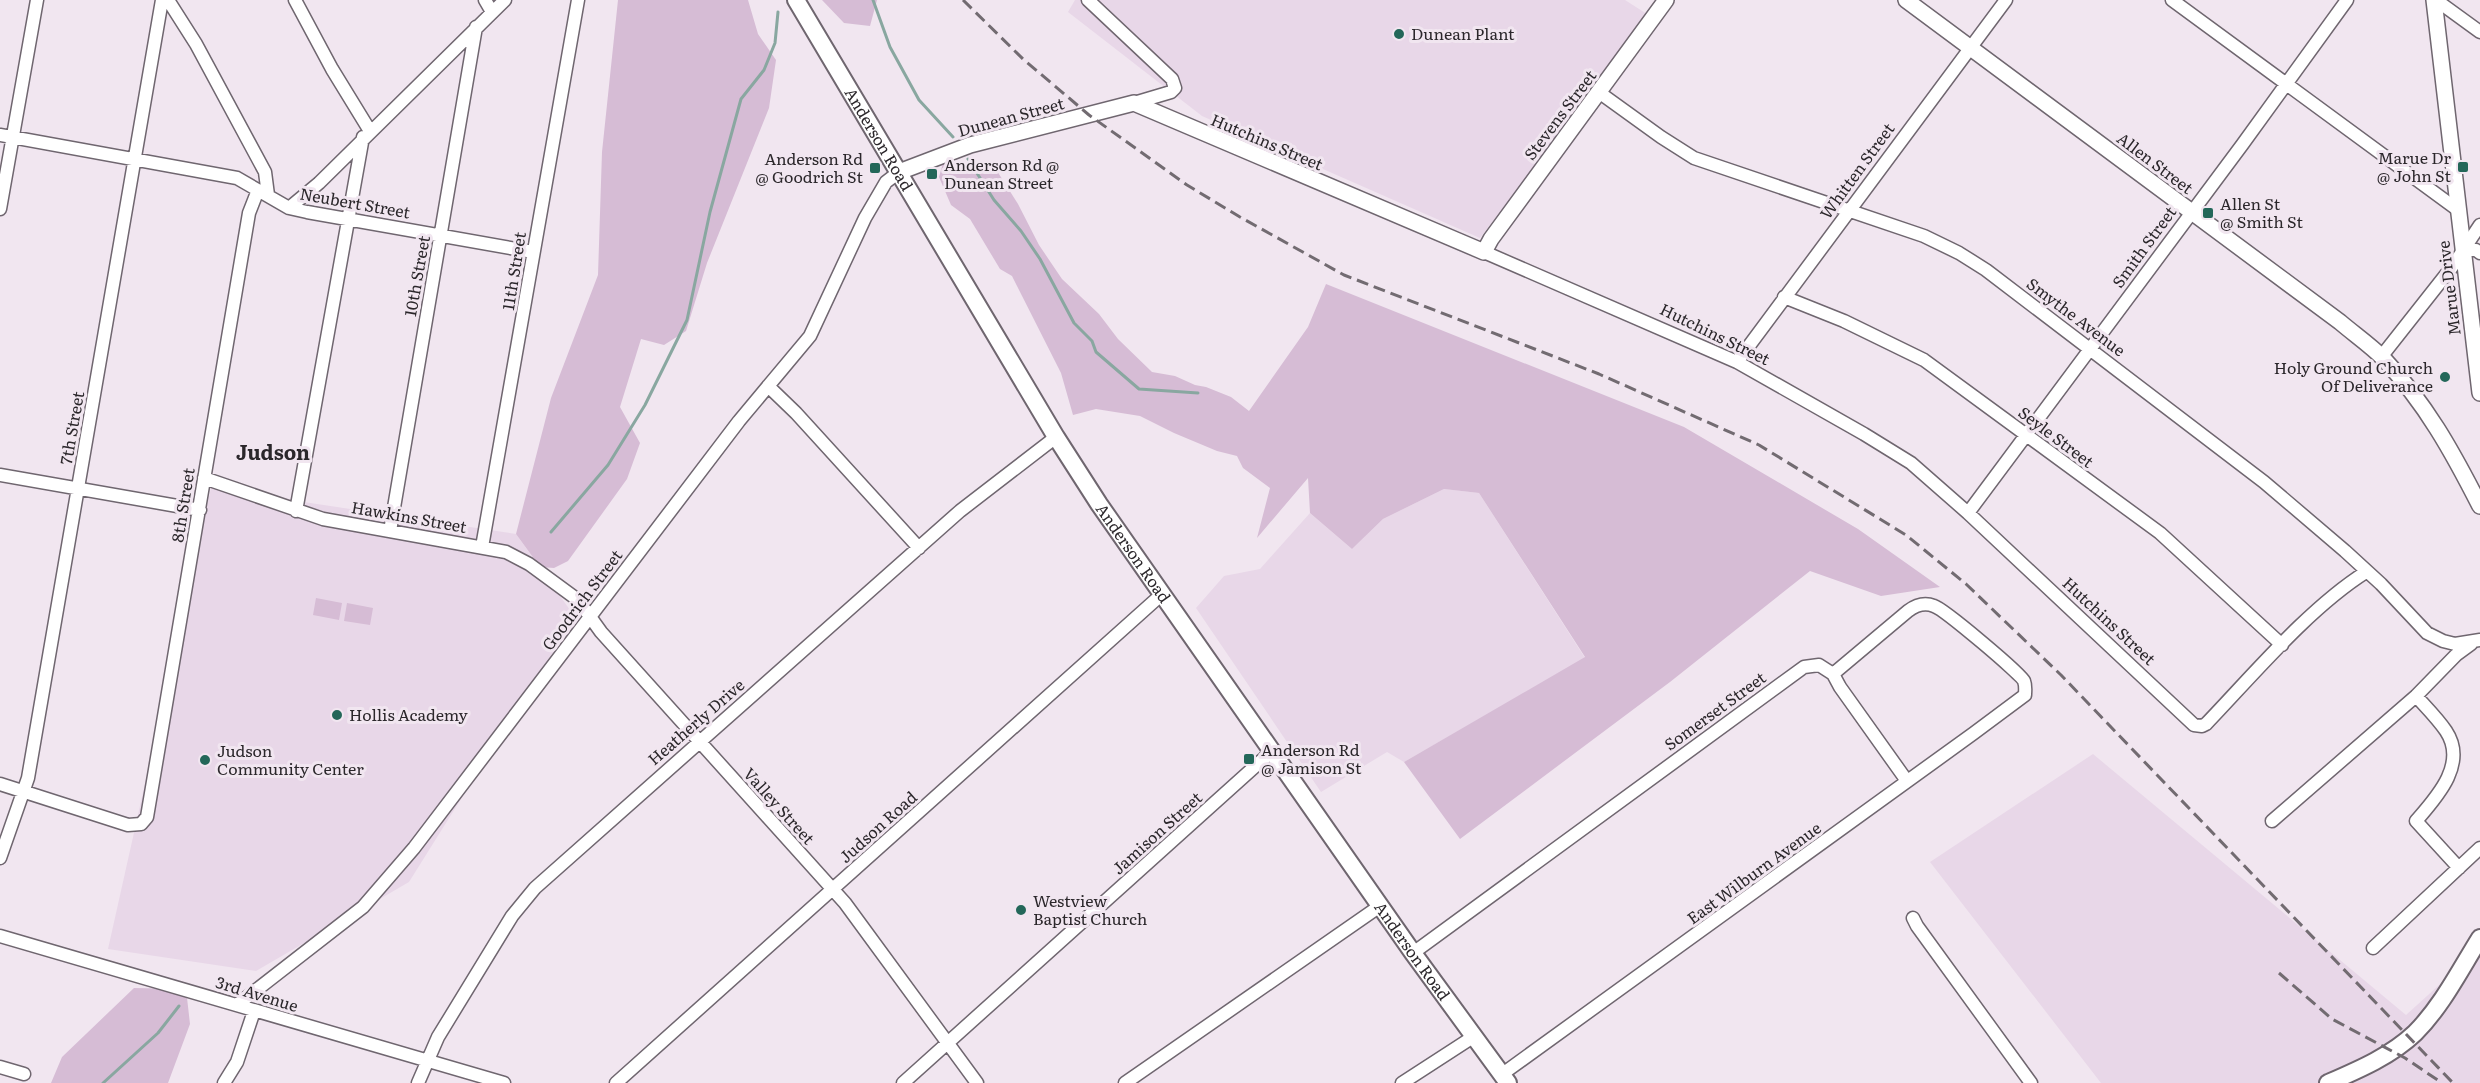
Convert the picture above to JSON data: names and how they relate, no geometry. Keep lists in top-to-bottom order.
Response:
{
  "streets": {
    "main road": ["Anderson Road"],
    "street": [
      "Stevens Street",
      "Dunean Street",
      "Hutchins Street",
      "Allen Street",
      "Whitten Street",
      "Neubert Street",
      "Smith Street",
      "11th Street",
      "10th Street",
      "Marue Drive",
      "Smythe Avenue",
      "7th Street",
      "Seyle Street",
      "8th Street",
      "Hawkins Street",
      "Goodrich Street",
      "Somerset Street",
      "Heatherly Drive",
      "Valley Street",
      "Judson Road",
      "Jamison Street",
      "East Wilburn Avenue",
      "3rd Avenue"
    ]
  },
  "crossings": [
    ["Stevens Street", "Hutchins Street"],
    ["Stevens Street", "Smythe Avenue"],
    ["Dunean Street", "Anderson Road"],
    ["Dunean Street", "Hutchins Street"],
    ["Dunean Street", "Goodrich Street"],
    ["Anderson Road", "Goodrich Street"],
    ["Anderson Road", "Somerset Street"],
    ["Anderson Road", "Heatherly Drive"],
    ["Anderson Road", "Judson Road"],
    ["Anderson Road", "Jamison Street"],
    ["Anderson Road", "East Wilburn Avenue"],
    ["Hutchins Street", "Whitten Street"],
    ["Hutchins Street", "Smith Street"],
    ["Hutchins Street", "Seyle Street"],
    ["Allen Street", "Whitten Street"],
    ["Allen Street", "Smith Street"],
    ["Whitten Street", "Smythe Avenue"],
    ["Whitten Street", "Seyle Street"],
    ["Neubert Street", "11th Street"],
    ["Neubert Street", "10th Street"],
    ["Neubert Street", "7th Street"],
    ["Neubert Street", "8th Street"],
    ["Smith Street", "Smythe Avenue"],
    ["Smith Street", "Seyle Street"],
    ["11th Street", "Hawkins Street"],
    ["10th Street", "Hawkins Street"],
    ["7th Street", "8th Street"],
    ["8th Street", "Hawkins Street"],
    ["Hawkins Street", "Goodrich Street"],
    ["Hawkins Street", "Valley Street"],
    ["Goodrich Street", "Valley Street"],
    ["Goodrich Street", "3rd Avenue"],
    ["Somerset Street", "East Wilburn Avenue"],
    ["Heatherly Drive", "Valley Street"],
    ["Heatherly Drive", "3rd Avenue"],
    ["Valley Street", "Judson Road"],
    ["Valley Street", "Jamison Street"]
  ],
  "districts": ["Judson"],
  "places": {
    "other": [
      "Dunean Plant",
      "Holy Ground Church Of Deliverance",
      "Hollis Academy",
      "Judson Community Center",
      "Westview Baptist Church"
    ],
    "transit": [
      "Marue Dr @ John St",
      "Anderson Rd @ Goodrich St",
      "Anderson Rd @ Dunean Street",
      "Allen St @ Smith St",
      "Anderson Rd @ Jamison St"
    ]
  }
}
